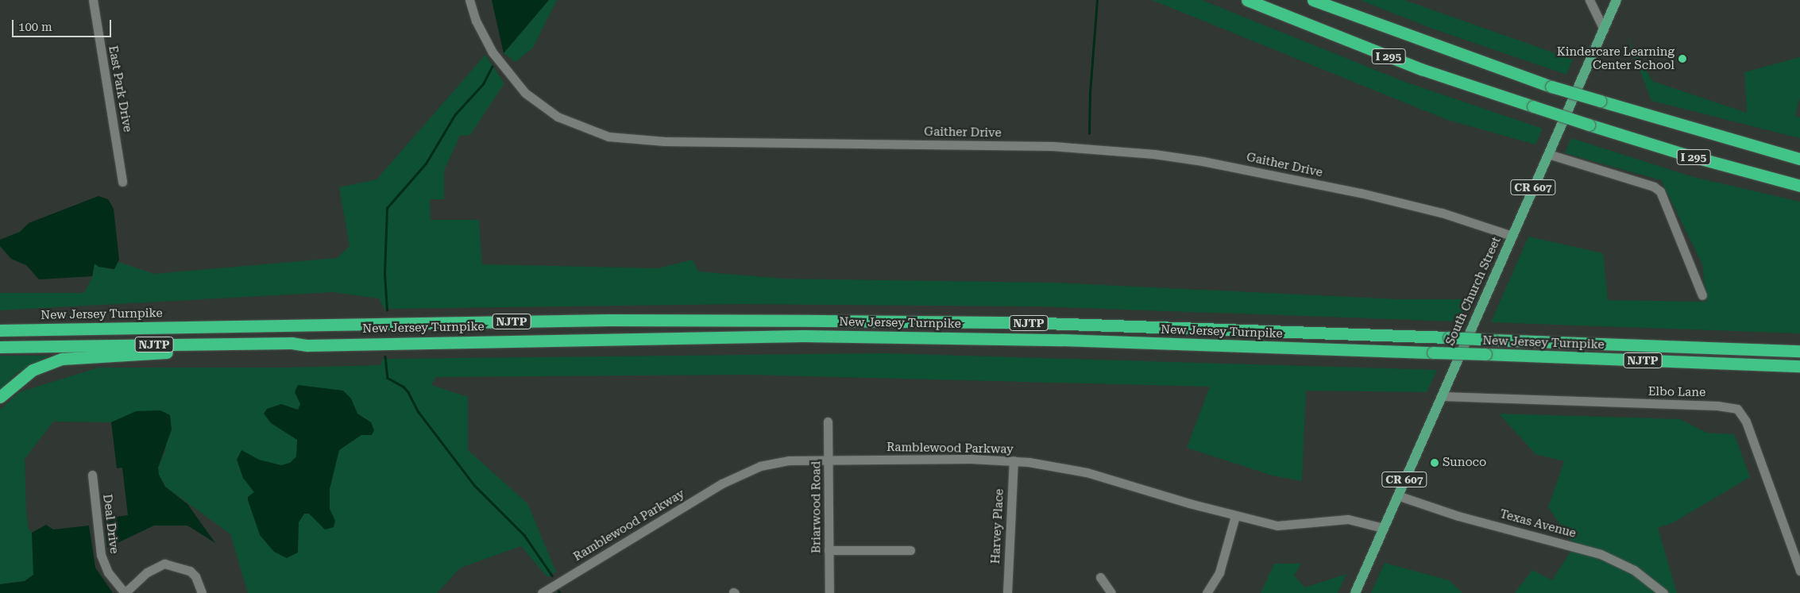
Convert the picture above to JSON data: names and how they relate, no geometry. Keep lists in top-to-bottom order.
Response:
{
  "streets": {
    "highway": ["I 295", "New Jersey Turnpike", "NJTP"],
    "main road": ["CR 607", "South Church Street"],
    "street": [
      "East Park Drive",
      "Gaither Drive",
      "Elbo Lane",
      "Ramblewood Parkway",
      "Briarwood Road",
      "Deal Drive",
      "Texas Avenue",
      "Harvey Place"
    ]
  },
  "crossings": [
    ["Gaither Drive", "South Church Street"],
    ["South Church Street", "Elbo Lane"],
    ["South Church Street", "Ramblewood Parkway"],
    ["South Church Street", "Texas Avenue"],
    ["Ramblewood Parkway", "Briarwood Road"],
    ["Ramblewood Parkway", "Harvey Place"]
  ],
  "places": ["Kindercare Learning Center School", "Sunoco"],
  "scale_bar": "100 m"
}
